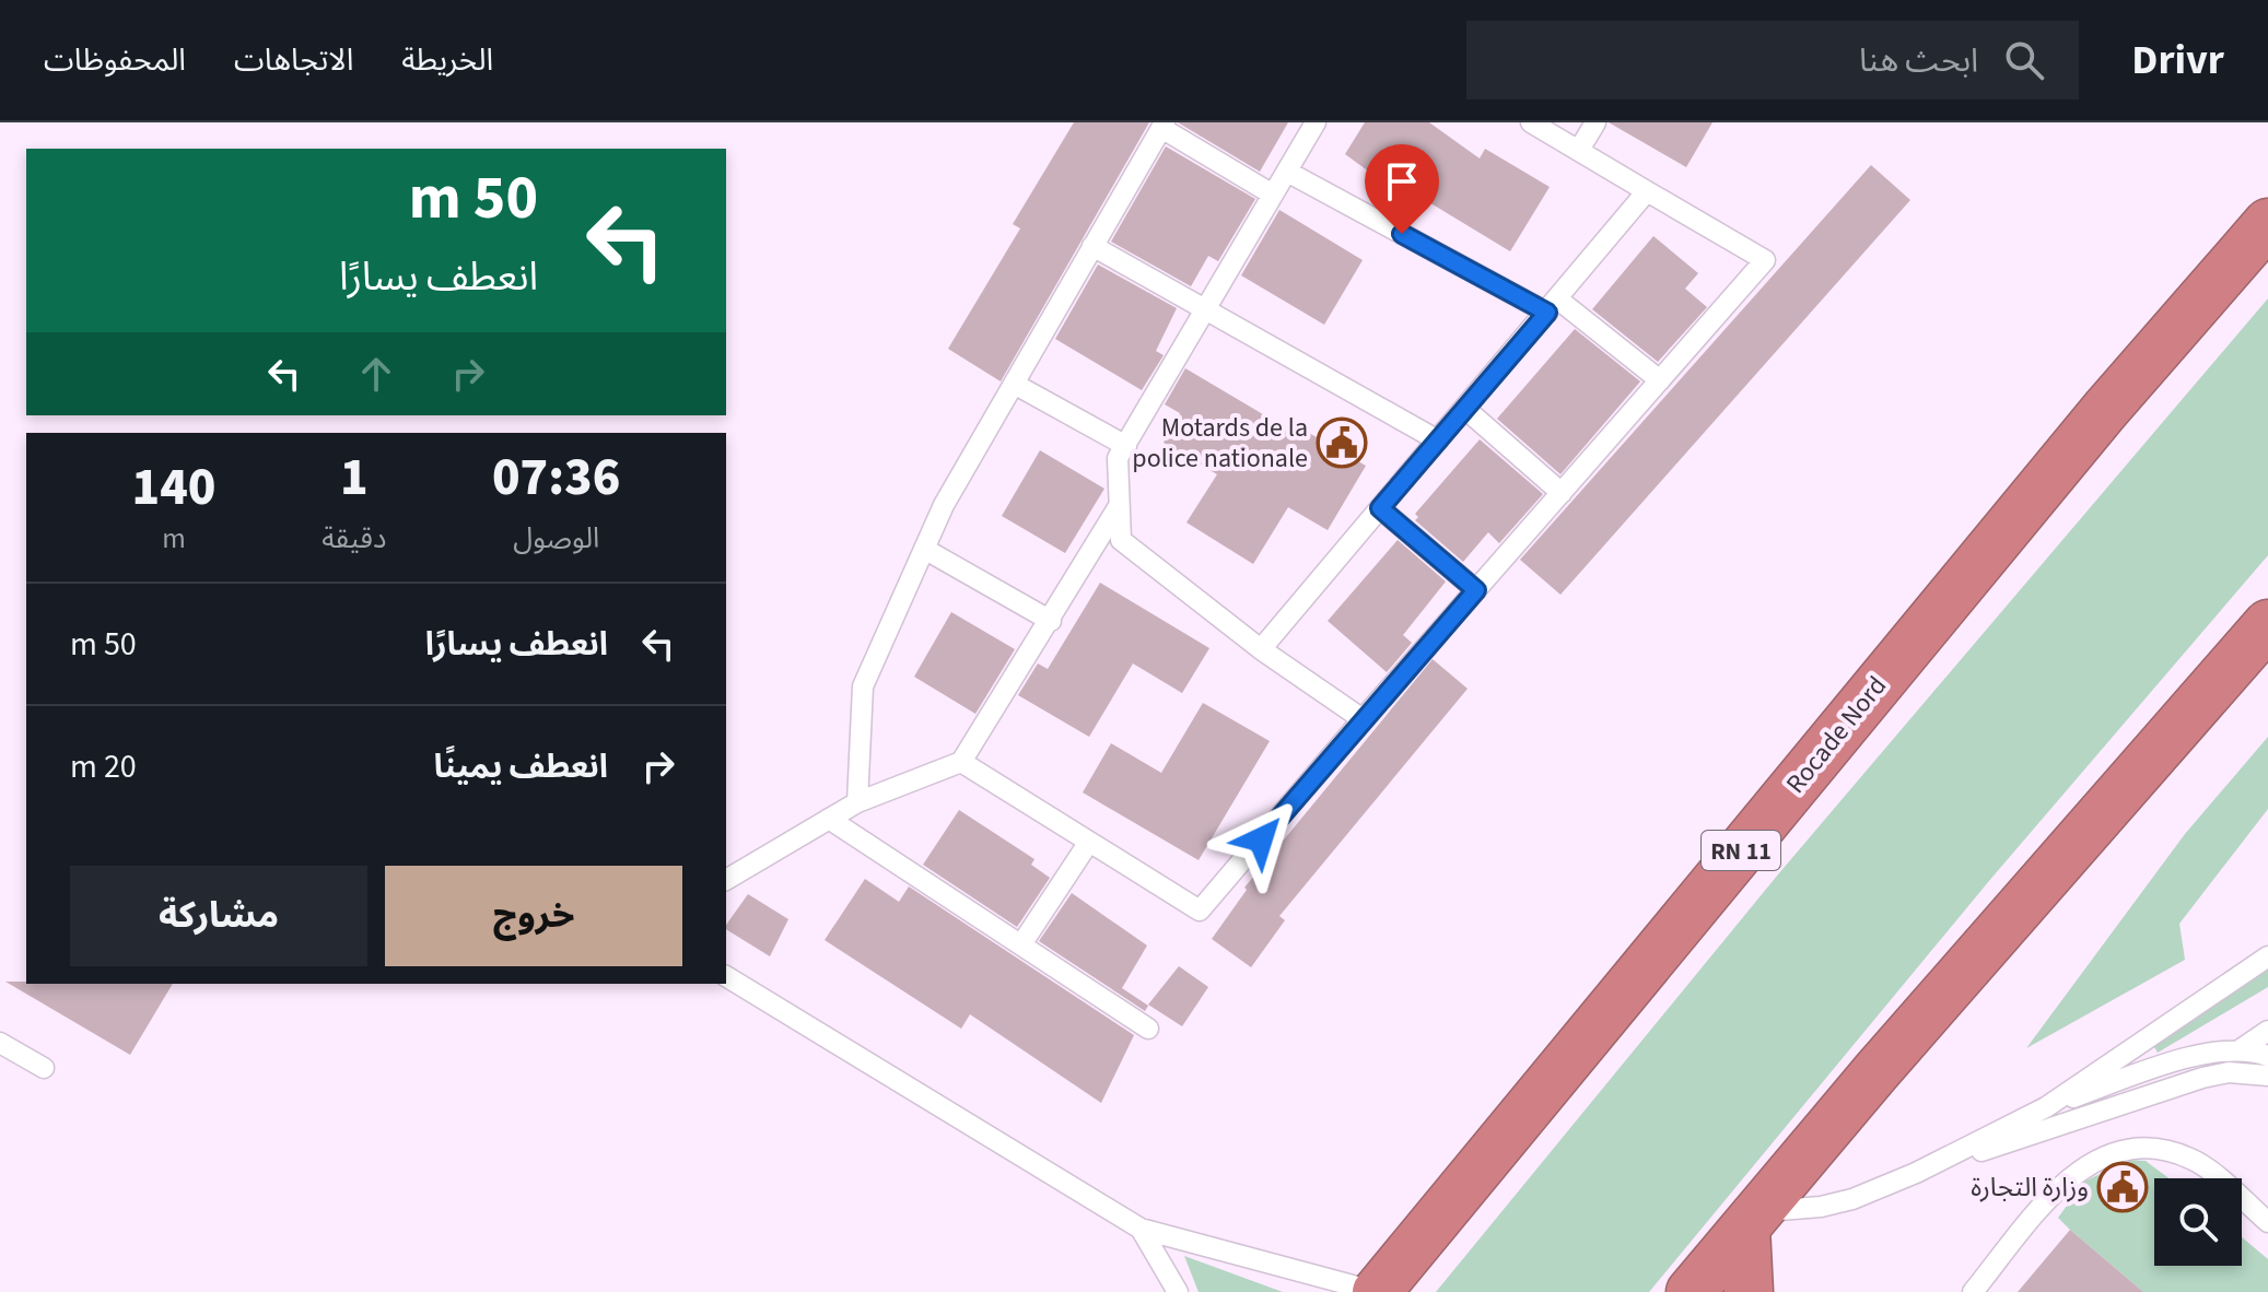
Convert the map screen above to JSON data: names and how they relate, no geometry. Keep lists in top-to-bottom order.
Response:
{
  "streets": {
    "highway": ["Rocade Nord", "RN 11"]
  },
  "places": {
    "public building": ["Motards de la police nationale", "وزارة التجارة"]
  },
  "page": {
    "header": "Drivr",
    "search": "ابحث هنا",
    "nav": ["الخريطة", "الاتجاهات", "المحفوظات"],
    "turn": ["50 m", "انعطف يسارًا"],
    "eta": [
      "07:36",
      "الوصول",
      "1",
      "دقيقة",
      "140",
      "m"
    ],
    "list": [
      {
        "name": "انعطف يسارًا",
        "value": "50 m"
      },
      {
        "name": "انعطف يمينًا",
        "value": "20 m"
      }
    ],
    "buttons": ["خروج", "مشاركة"]
  }
}
